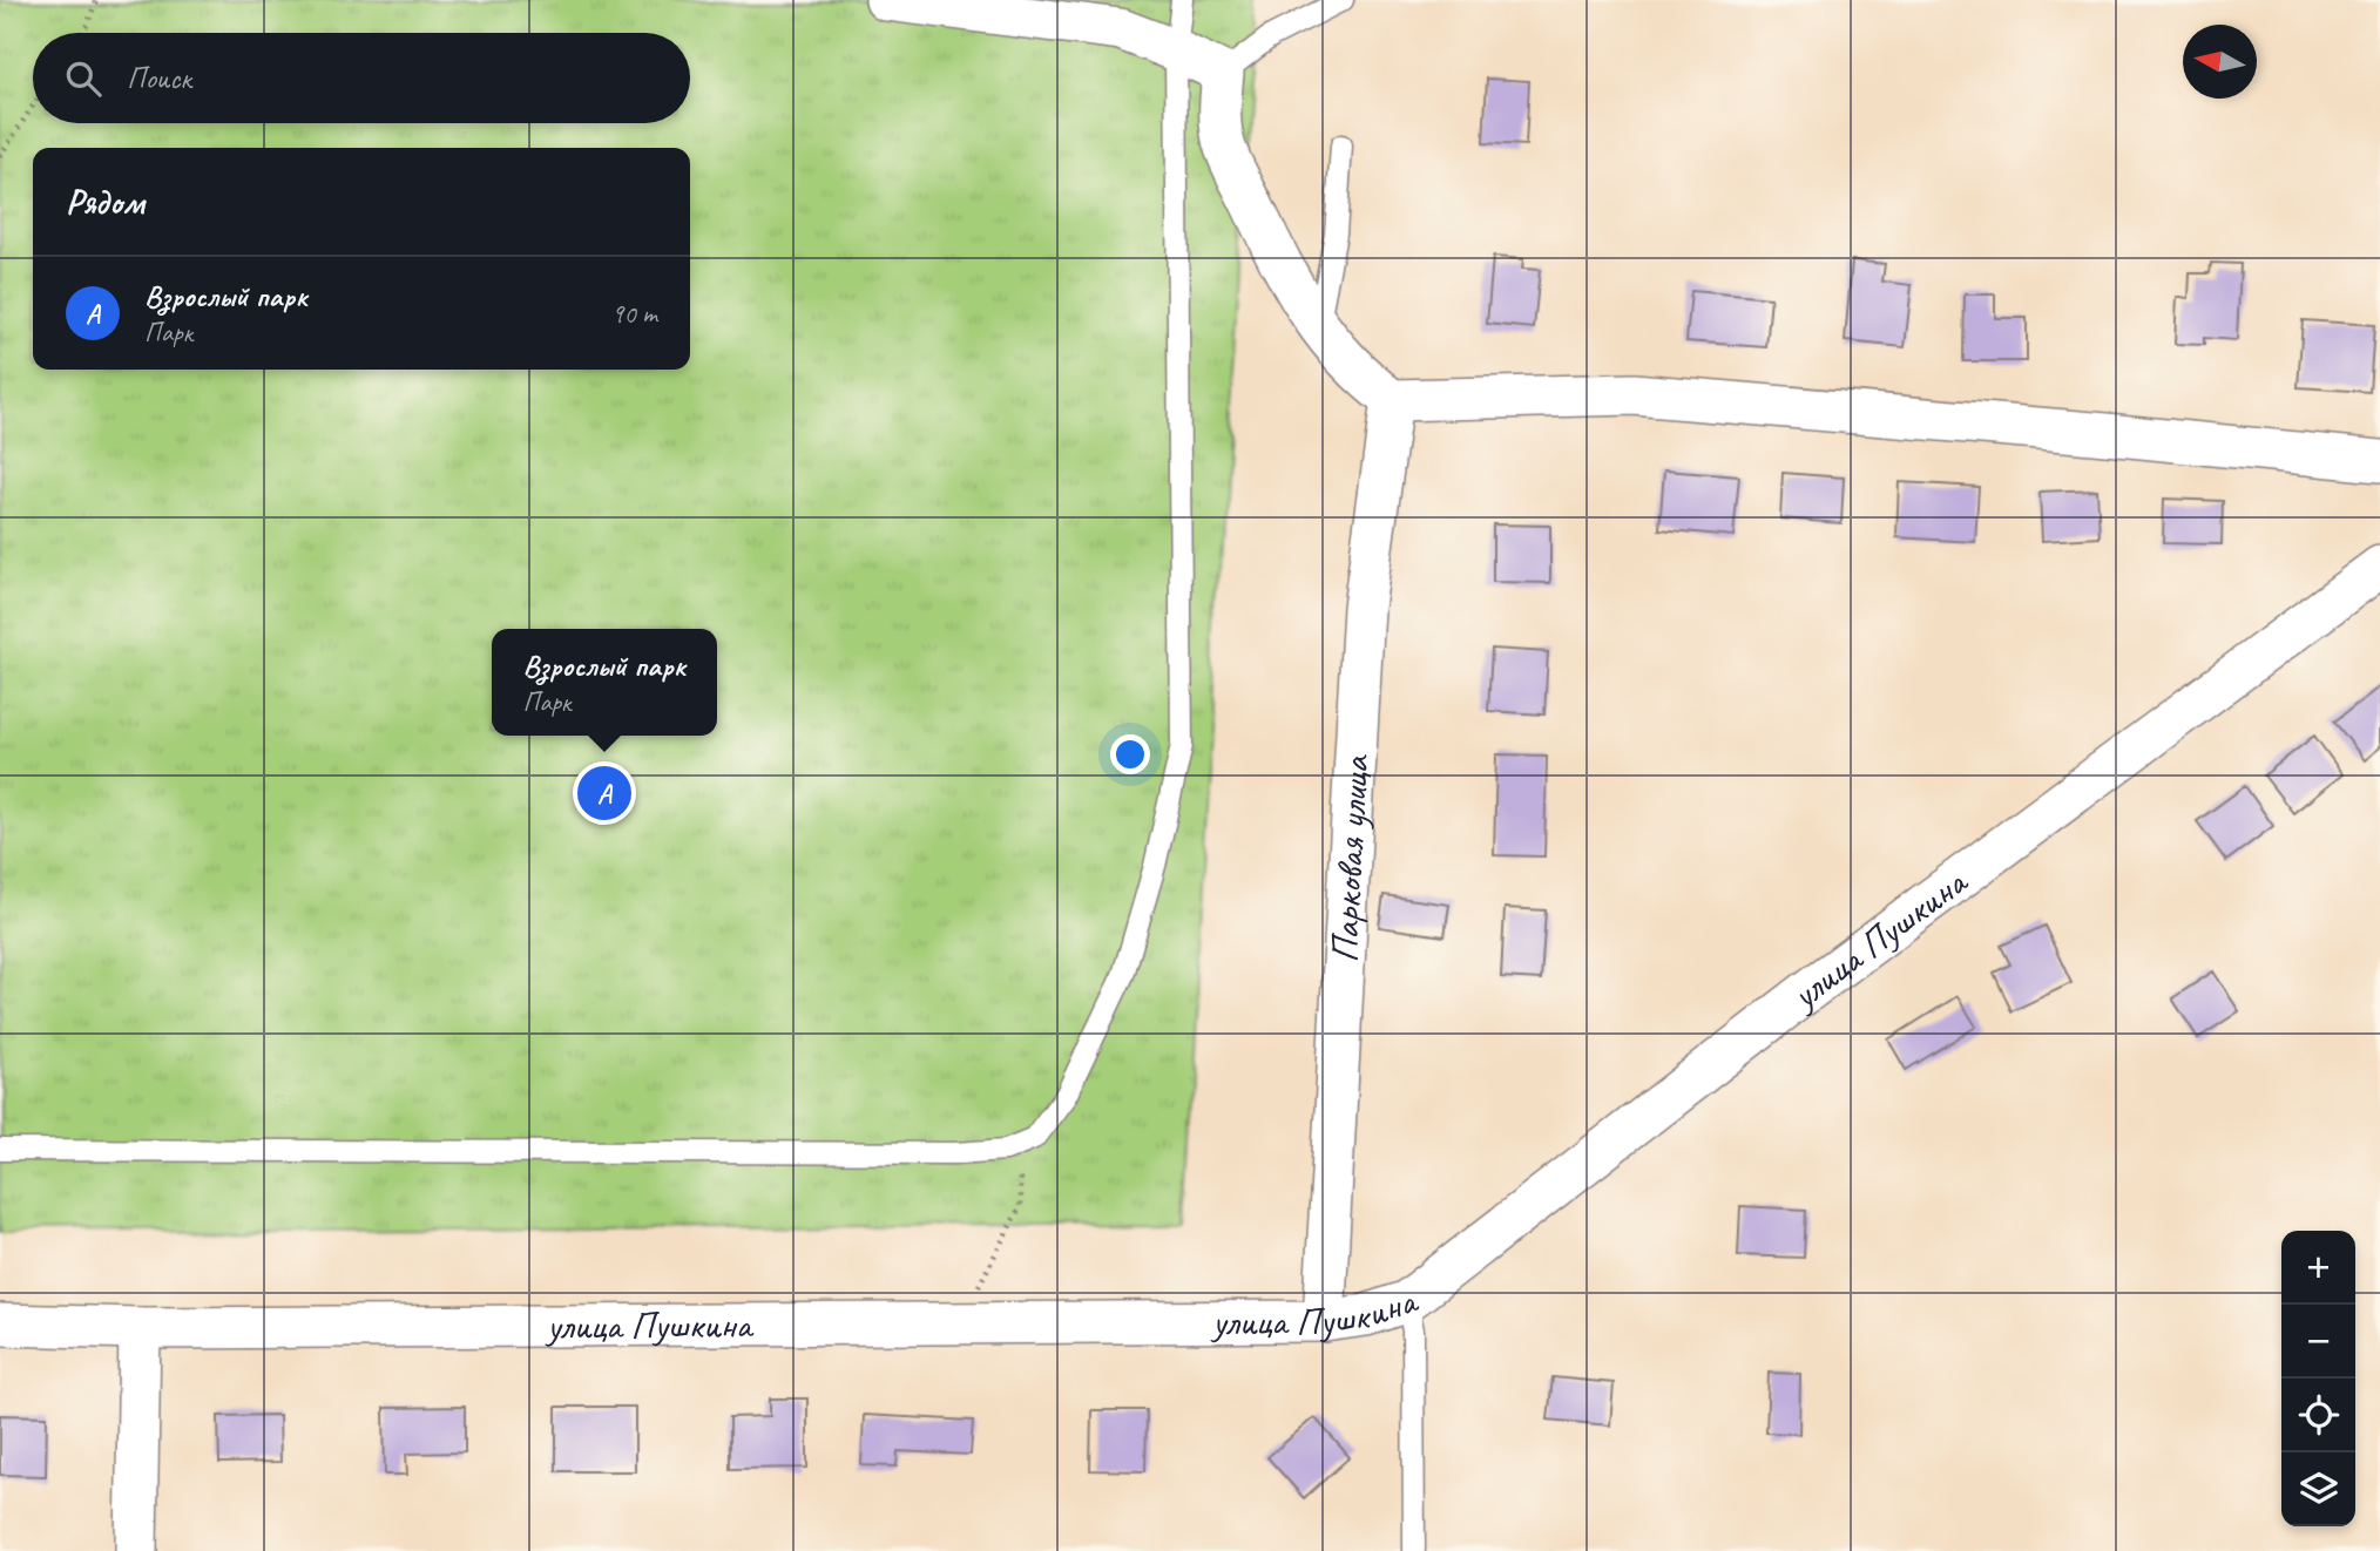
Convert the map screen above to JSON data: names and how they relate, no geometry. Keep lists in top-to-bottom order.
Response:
{
  "streets": {
    "street": ["Парковая улица", "улица Пушкина"]
  },
  "crossings": [
    ["Парковая улица", "улица Пушкина"]
  ],
  "north": "left",
  "page": {
    "search": "Поиск",
    "heading": "Рядом",
    "list": [
      {
        "mark": "A",
        "name": "Взрослый парк",
        "note": "Парк",
        "value": "90 m"
      }
    ],
    "popup": ["Взрослый парк", "Парк"],
    "pins": "A",
    "map_buttons": ["+", "−"]
  }
}
